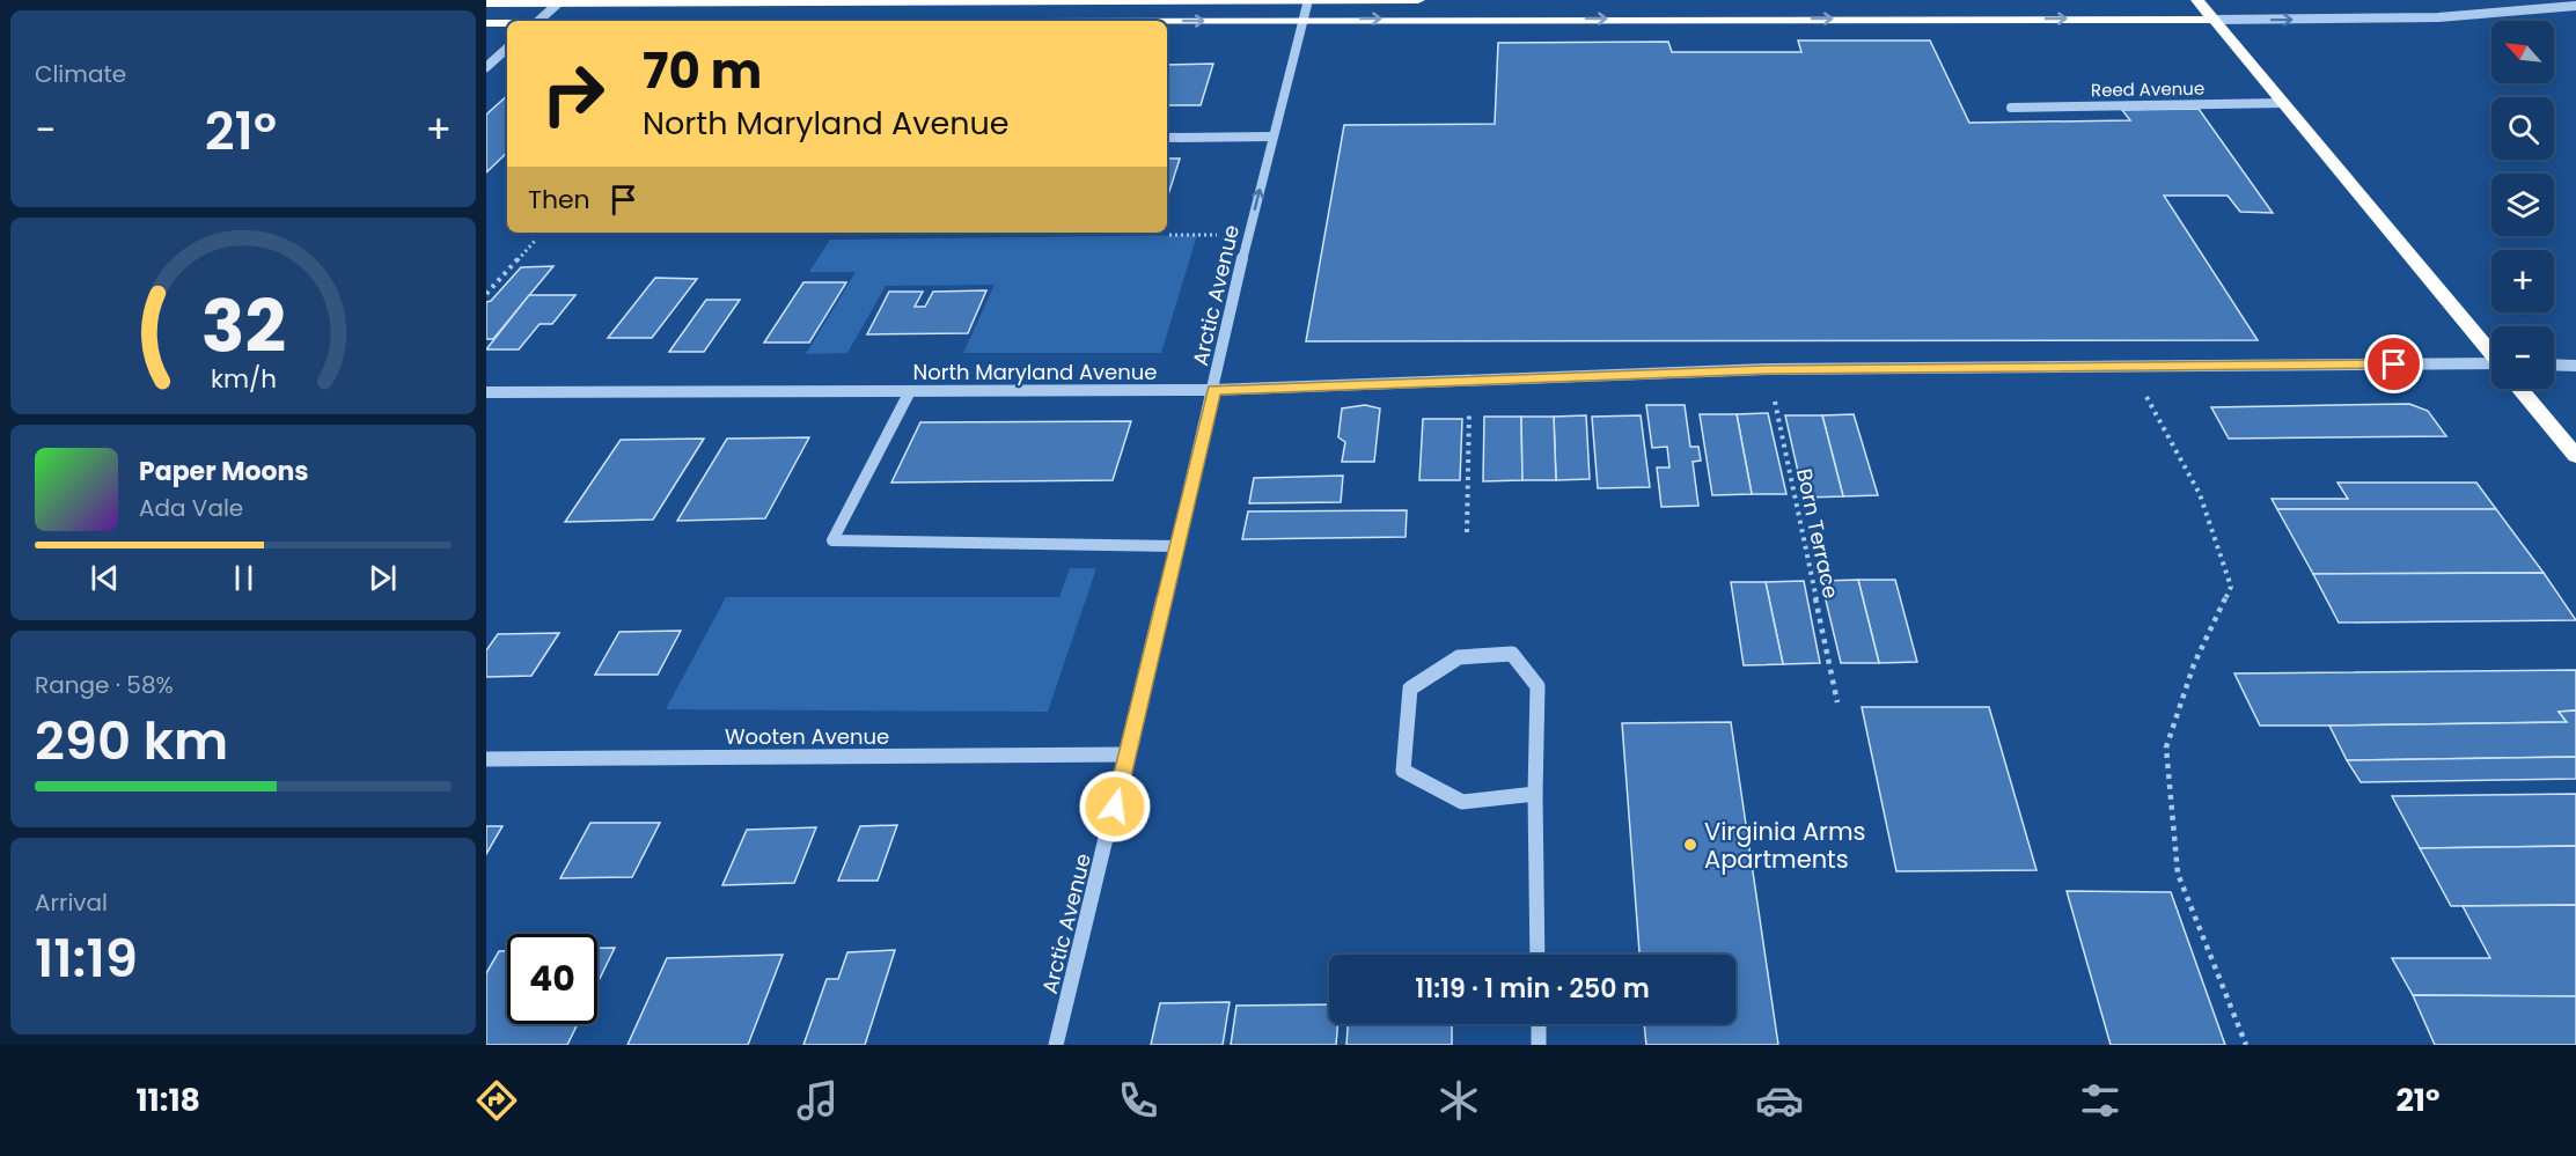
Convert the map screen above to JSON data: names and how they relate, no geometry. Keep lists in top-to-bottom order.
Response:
{
  "streets": {
    "street": [
      "Reed Avenue",
      "Arctic Avenue",
      "North Maryland Avenue",
      "Wooten Avenue"
    ],
    "path": ["Born Terrace"]
  },
  "crossings": [
    ["Arctic Avenue", "North Maryland Avenue"],
    ["Arctic Avenue", "Wooten Avenue"],
    ["North Maryland Avenue", "Born Terrace"]
  ],
  "places": ["Virginia Arms Apartments"],
  "north": "top left",
  "page": {
    "tile": [
      "Climate",
      ["Range · 58%", "290 km"],
      ["Arrival", "11:19"]
    ],
    "map_buttons": ["+", "−"],
    "turn": ["70 m", "North Maryland Avenue"],
    "heat": ["−", "21°", "+"],
    "then": "Then",
    "song": ["Paper Moons", "Ada Vale"],
    "limit": "40",
    "trip": "11:19 · 1 min · 250 m",
    "tabs": ["11:18", "21°"],
    "gauge": ["32", "km/h"]
  }
}
